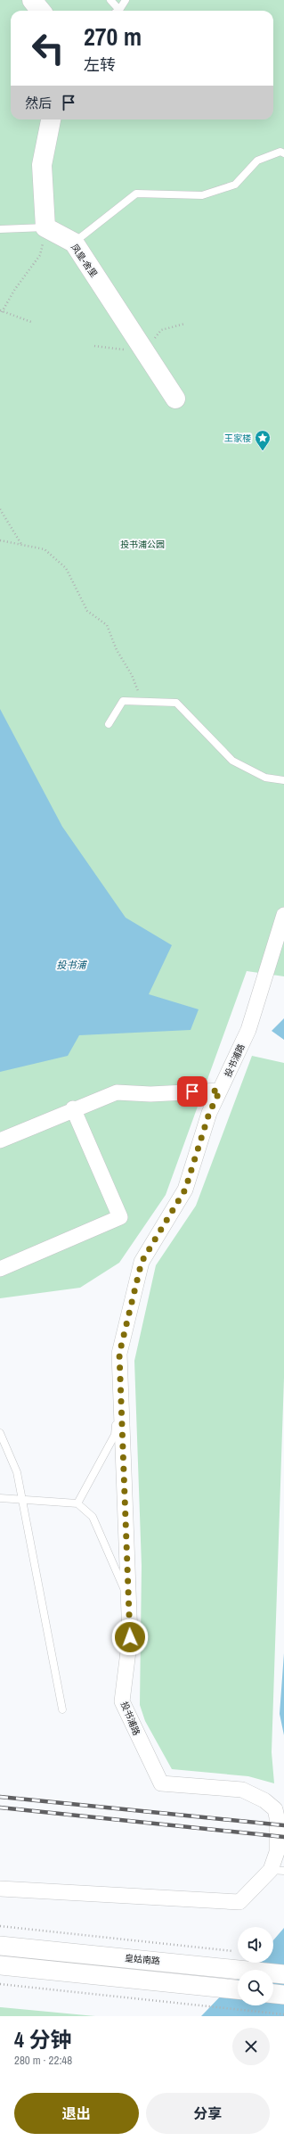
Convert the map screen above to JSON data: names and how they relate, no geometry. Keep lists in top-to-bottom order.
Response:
{
  "streets": {
    "main road": ["凤皇-舍里"],
    "street": ["投书浦路", "皇姑南路"]
  },
  "water": ["投书浦"],
  "parks": ["投书浦公园"],
  "places": {
    "place": ["王家楼"]
  },
  "page": {
    "turn": ["270 m", "左转"],
    "then": "然后",
    "heading": ["4 分钟", "280 m · 22:48"],
    "buttons": ["退出", "分享"]
  }
}
